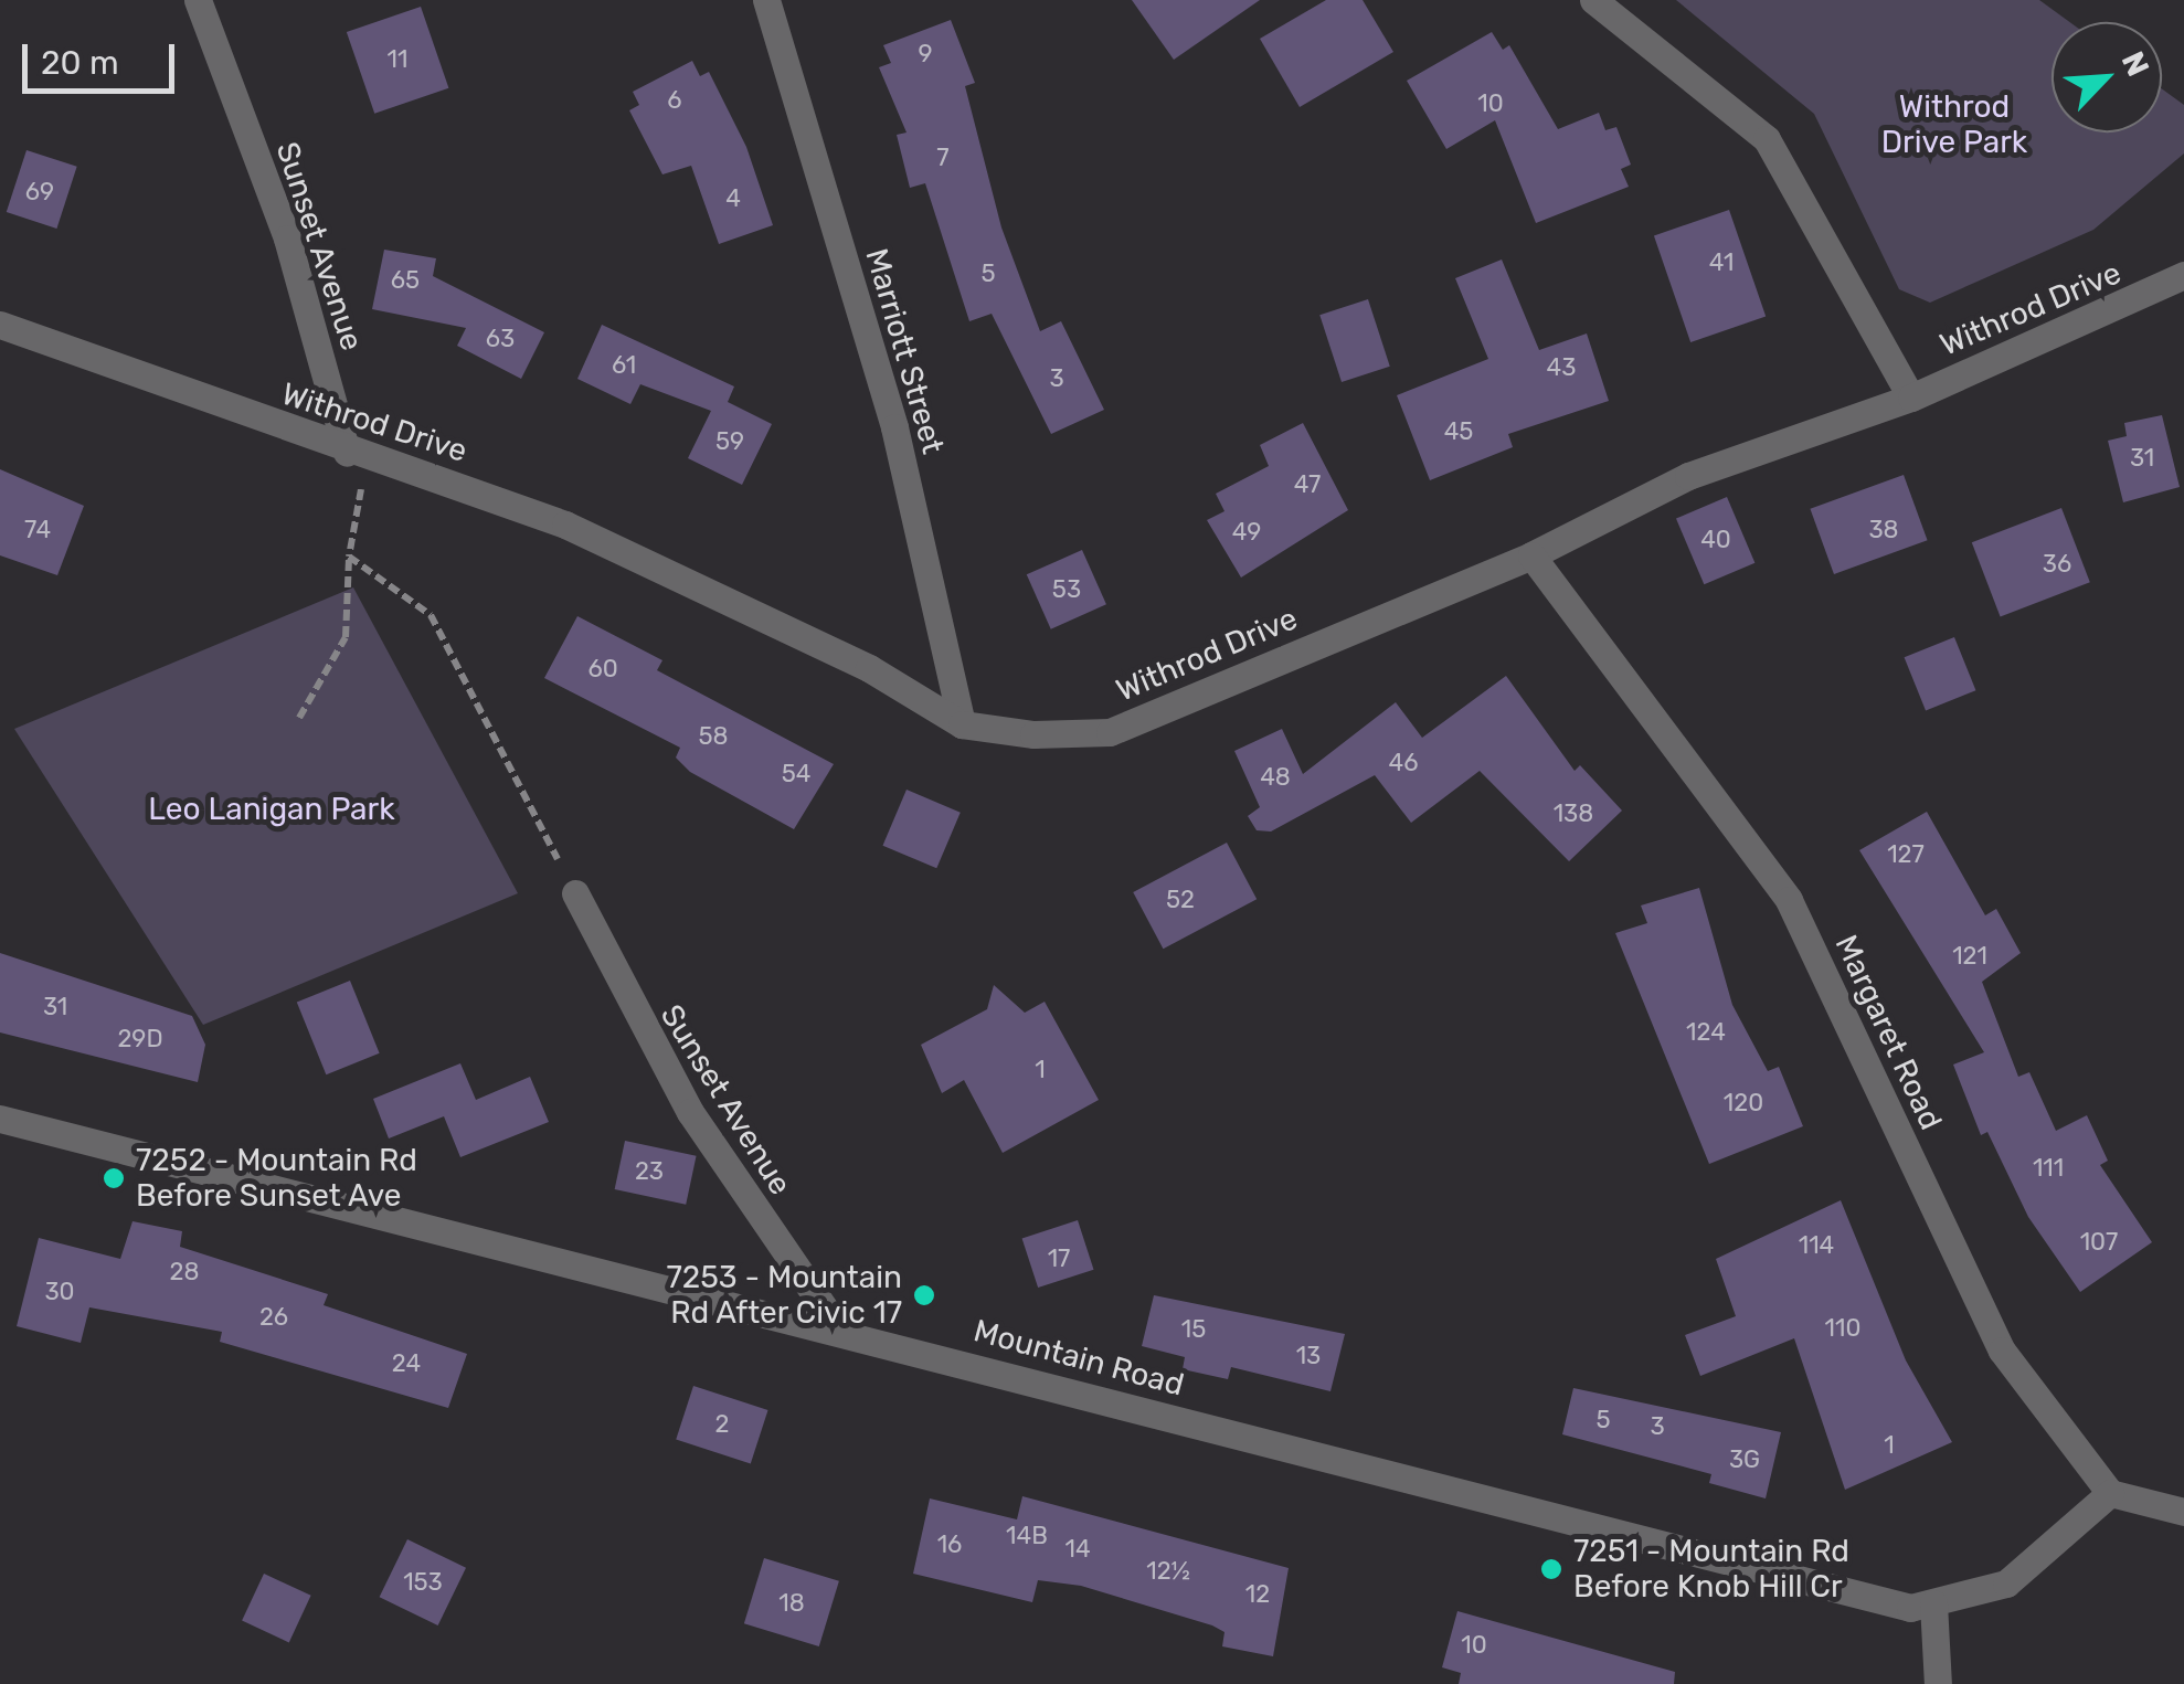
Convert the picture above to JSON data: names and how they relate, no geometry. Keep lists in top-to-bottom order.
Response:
{
  "streets": {
    "street": [
      "Sunset Avenue",
      "Withrod Drive",
      "Marriott Street",
      "Margaret Road",
      "Mountain Road"
    ]
  },
  "crossings": [
    ["Sunset Avenue", "Withrod Drive"],
    ["Sunset Avenue", "Mountain Road"],
    ["Withrod Drive", "Marriott Street"],
    ["Withrod Drive", "Margaret Road"],
    ["Margaret Road", "Mountain Road"]
  ],
  "parks": ["Withrod Drive Park", "Leo Lanigan Park"],
  "places": ["7252 - Mountain Rd Before Sunset Ave", "7253 - Mountain Rd After Civic 17", "7251 - Mountain Rd Before Knob Hill Cr"],
  "house_numbers": [
    "9",
    "11",
    "6",
    "10",
    "7",
    "69",
    "4",
    "41",
    "5",
    "65",
    "63",
    "61",
    "43",
    "3",
    "45",
    "59",
    "31",
    "47",
    "74",
    "38",
    "49",
    "40",
    "36",
    "53",
    "60",
    "58",
    "46",
    "54",
    "48",
    "138",
    "127",
    "52",
    "121",
    "31",
    "124",
    "29D",
    "1",
    "120",
    "111",
    "23",
    "107",
    "114",
    "17",
    "28",
    "30",
    "26",
    "110",
    "15",
    "13",
    "24",
    "5",
    "2",
    "3",
    "1",
    "3G",
    "14B",
    "16",
    "14",
    "12½",
    "153",
    "12",
    "18",
    "10"
  ],
  "scale_bar": "20 m",
  "north": "top right"
}
